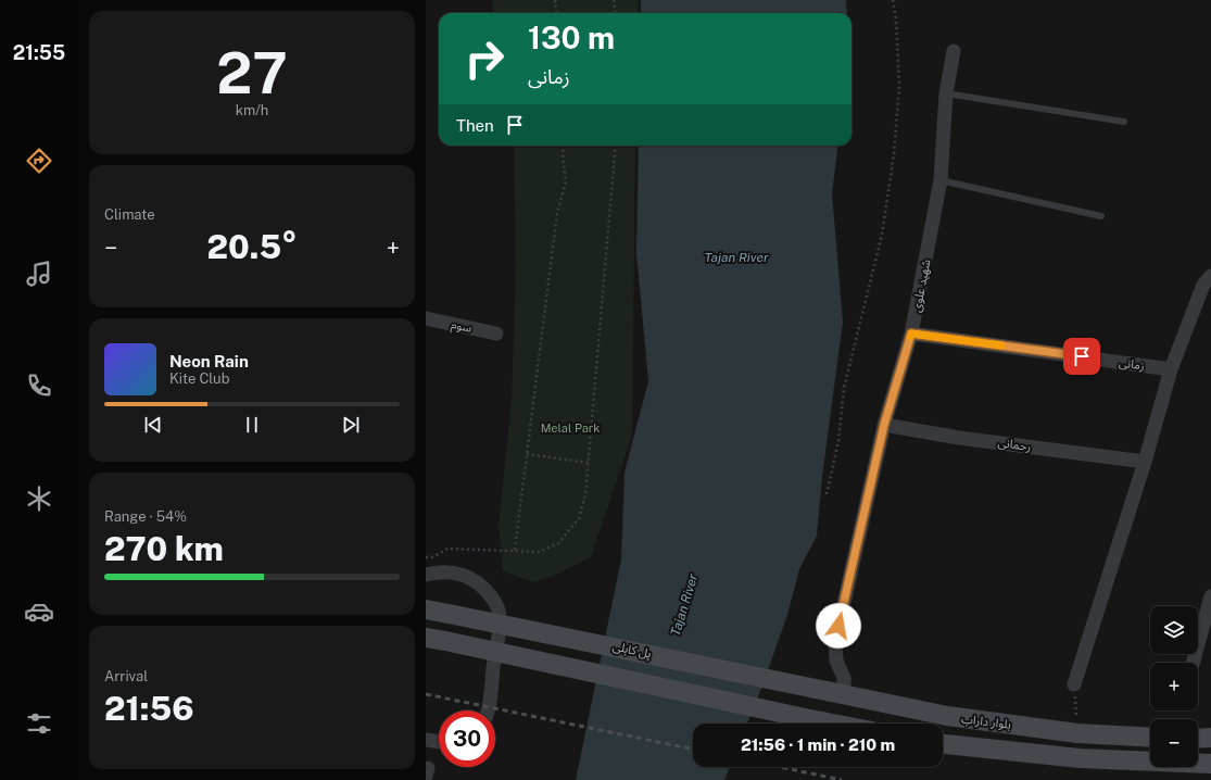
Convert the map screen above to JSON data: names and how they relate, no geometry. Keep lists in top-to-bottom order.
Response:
{
  "streets": {
    "main road": ["پل کابلی", "بلوار داراب"],
    "street": [
      "شهید علوی",
      "سوم",
      "زمانی",
      "رحمانی"
    ]
  },
  "crossings": [
    ["شهید علوی", "زمانی"],
    ["شهید علوی", "رحمانی"],
    ["شهید علوی", "بلوار داراب"],
    ["پل کابلی", "بلوار داراب"]
  ],
  "water": ["Tajan River"],
  "parks": ["Melal Park"],
  "page": {
    "tabs": "21:55",
    "tile": [
      ["27", "km/h"],
      "Climate",
      ["Range · 54%", "270 km"],
      ["Arrival", "21:56"]
    ],
    "turn": ["130 m", "زمانی"],
    "then": "Then",
    "heat": ["−", "20.5°", "+"],
    "song": ["Neon Rain", "Kite Club"],
    "map_buttons": ["+", "−"],
    "limit": "30",
    "trip": "21:56 · 1 min · 210 m"
  }
}
